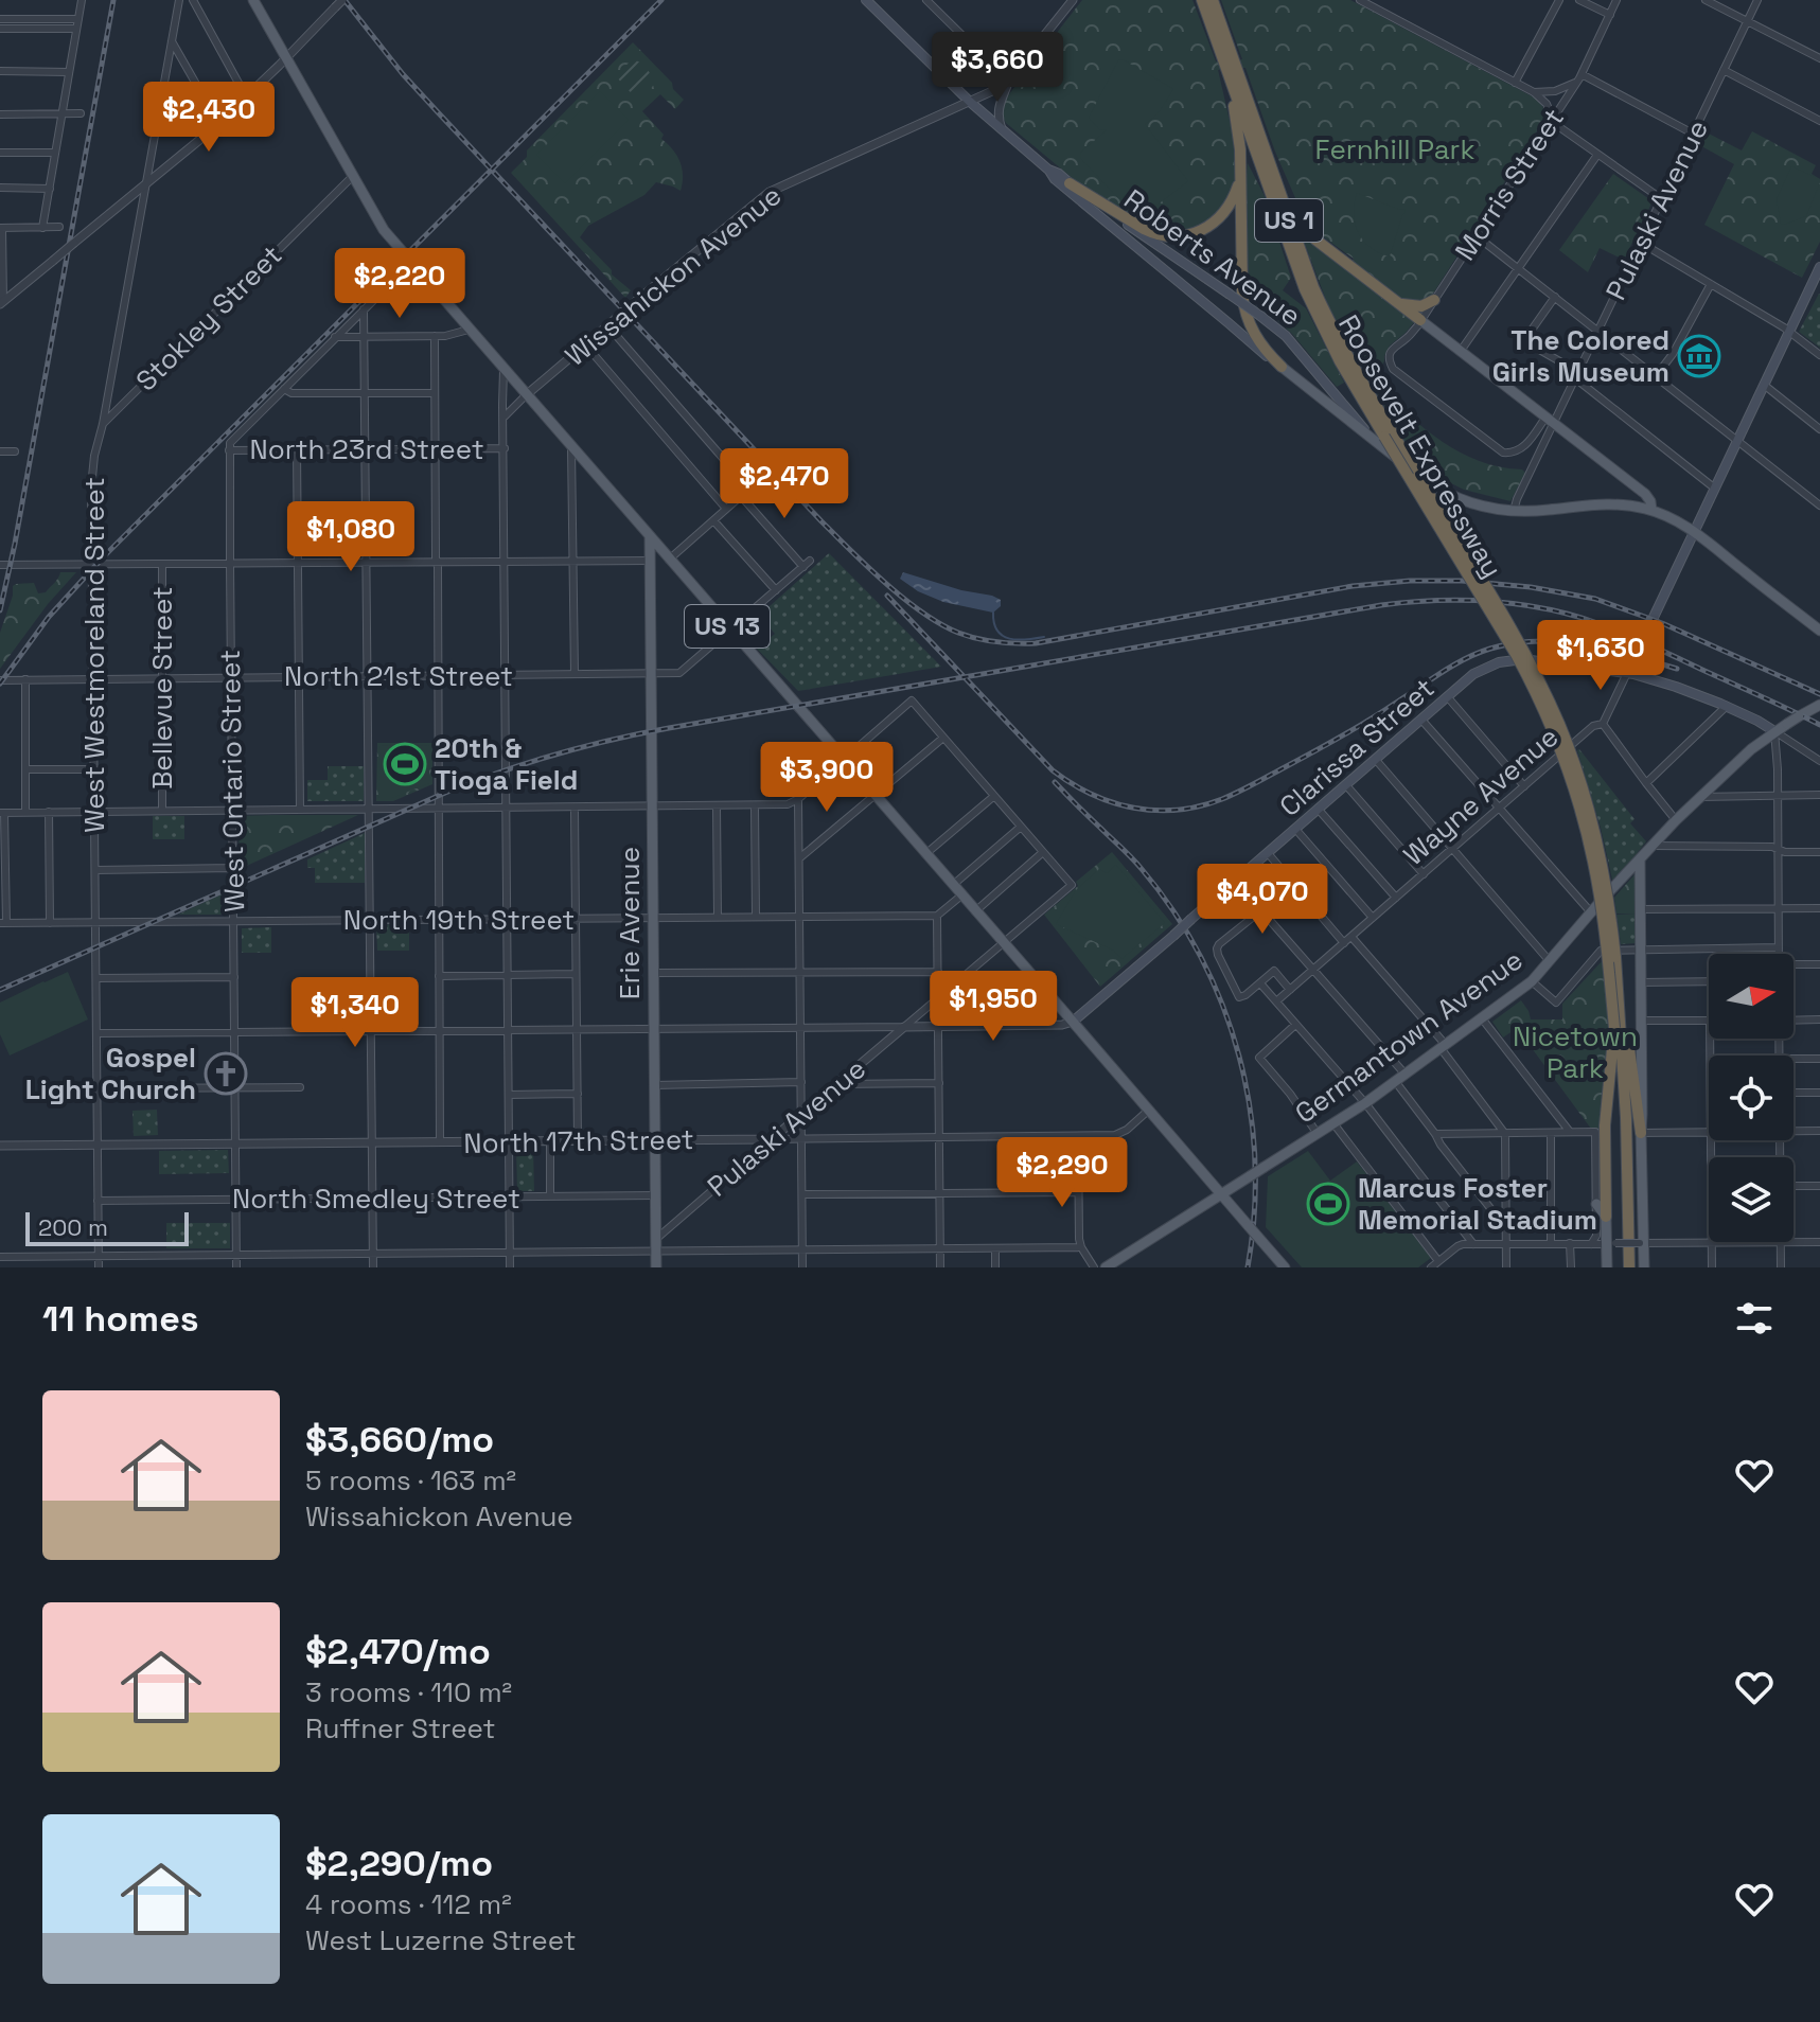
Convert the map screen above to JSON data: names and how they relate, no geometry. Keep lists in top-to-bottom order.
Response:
{
  "streets": {
    "highway": ["US 1", "Roosevelt Expressway"],
    "main road": [
      "Roberts Avenue",
      "US 13",
      "Clarissa Street",
      "Wayne Avenue",
      "Erie Avenue",
      "Germantown Avenue"
    ],
    "street": [
      "Morris Street",
      "Pulaski Avenue",
      "Wissahickon Avenue",
      "Stokley Street",
      "North 23rd Street",
      "West Westmoreland Street",
      "North 21st Street",
      "Bellevue Street",
      "West Ontario Street",
      "North 19th Street",
      "North 17th Street",
      "North Smedley Street"
    ]
  },
  "crossings": [
    ["Morris Street", "Pulaski Avenue"],
    ["Pulaski Avenue", "Roberts Avenue"],
    ["Pulaski Avenue", "US 13"],
    ["Pulaski Avenue", "Erie Avenue"],
    ["Pulaski Avenue", "North 17th Street"],
    ["Roberts Avenue", "Wissahickon Avenue"],
    ["Roberts Avenue", "Wayne Avenue"],
    ["Wissahickon Avenue", "US 13"],
    ["Stokley Street", "US 13"],
    ["Stokley Street", "West Westmoreland Street"],
    ["North 23rd Street", "West Ontario Street"],
    ["US 13", "North 21st Street"],
    ["US 13", "Clarissa Street"],
    ["US 13", "Erie Avenue"],
    ["US 13", "Germantown Avenue"],
    ["US 13", "North 17th Street"],
    ["West Westmoreland Street", "North 21st Street"],
    ["West Westmoreland Street", "North 19th Street"],
    ["West Westmoreland Street", "North 17th Street"],
    ["West Westmoreland Street", "North Smedley Street"],
    ["North 21st Street", "Bellevue Street"],
    ["North 21st Street", "West Ontario Street"],
    ["North 21st Street", "Erie Avenue"],
    ["Clarissa Street", "Wayne Avenue"],
    ["Clarissa Street", "Germantown Avenue"],
    ["West Ontario Street", "North 19th Street"],
    ["West Ontario Street", "North 17th Street"],
    ["West Ontario Street", "North Smedley Street"],
    ["North 19th Street", "Erie Avenue"],
    ["Erie Avenue", "North 17th Street"],
    ["Erie Avenue", "North Smedley Street"]
  ],
  "parks": ["Fernhill Park", "Nicetown Park"],
  "places": {
    "museum": ["The Colored Girls Museum"],
    "sports": ["20th & Tioga Field", "Marcus Foster Memorial Stadium"],
    "church": ["Gospel Light Church"]
  },
  "scale_bar": "200 m",
  "north": "right",
  "page": {
    "price": [
      "$3,660",
      "$2,430",
      "$2,220",
      "$2,470",
      "$1,080",
      "$1,630",
      "$3,900",
      "$4,070",
      "$1,950",
      "$1,340",
      "$2,290"
    ],
    "scale": "200 m",
    "heading": "11 homes",
    "list": [
      {
        "name": "$3,660/mo",
        "note": "5 rooms · 163 m² · Wissahickon Avenue"
      },
      {
        "name": "$2,470/mo",
        "note": "3 rooms · 110 m² · Ruffner Street"
      },
      {
        "name": "$2,290/mo",
        "note": "4 rooms · 112 m² · West Luzerne Street"
      }
    ]
  }
}
